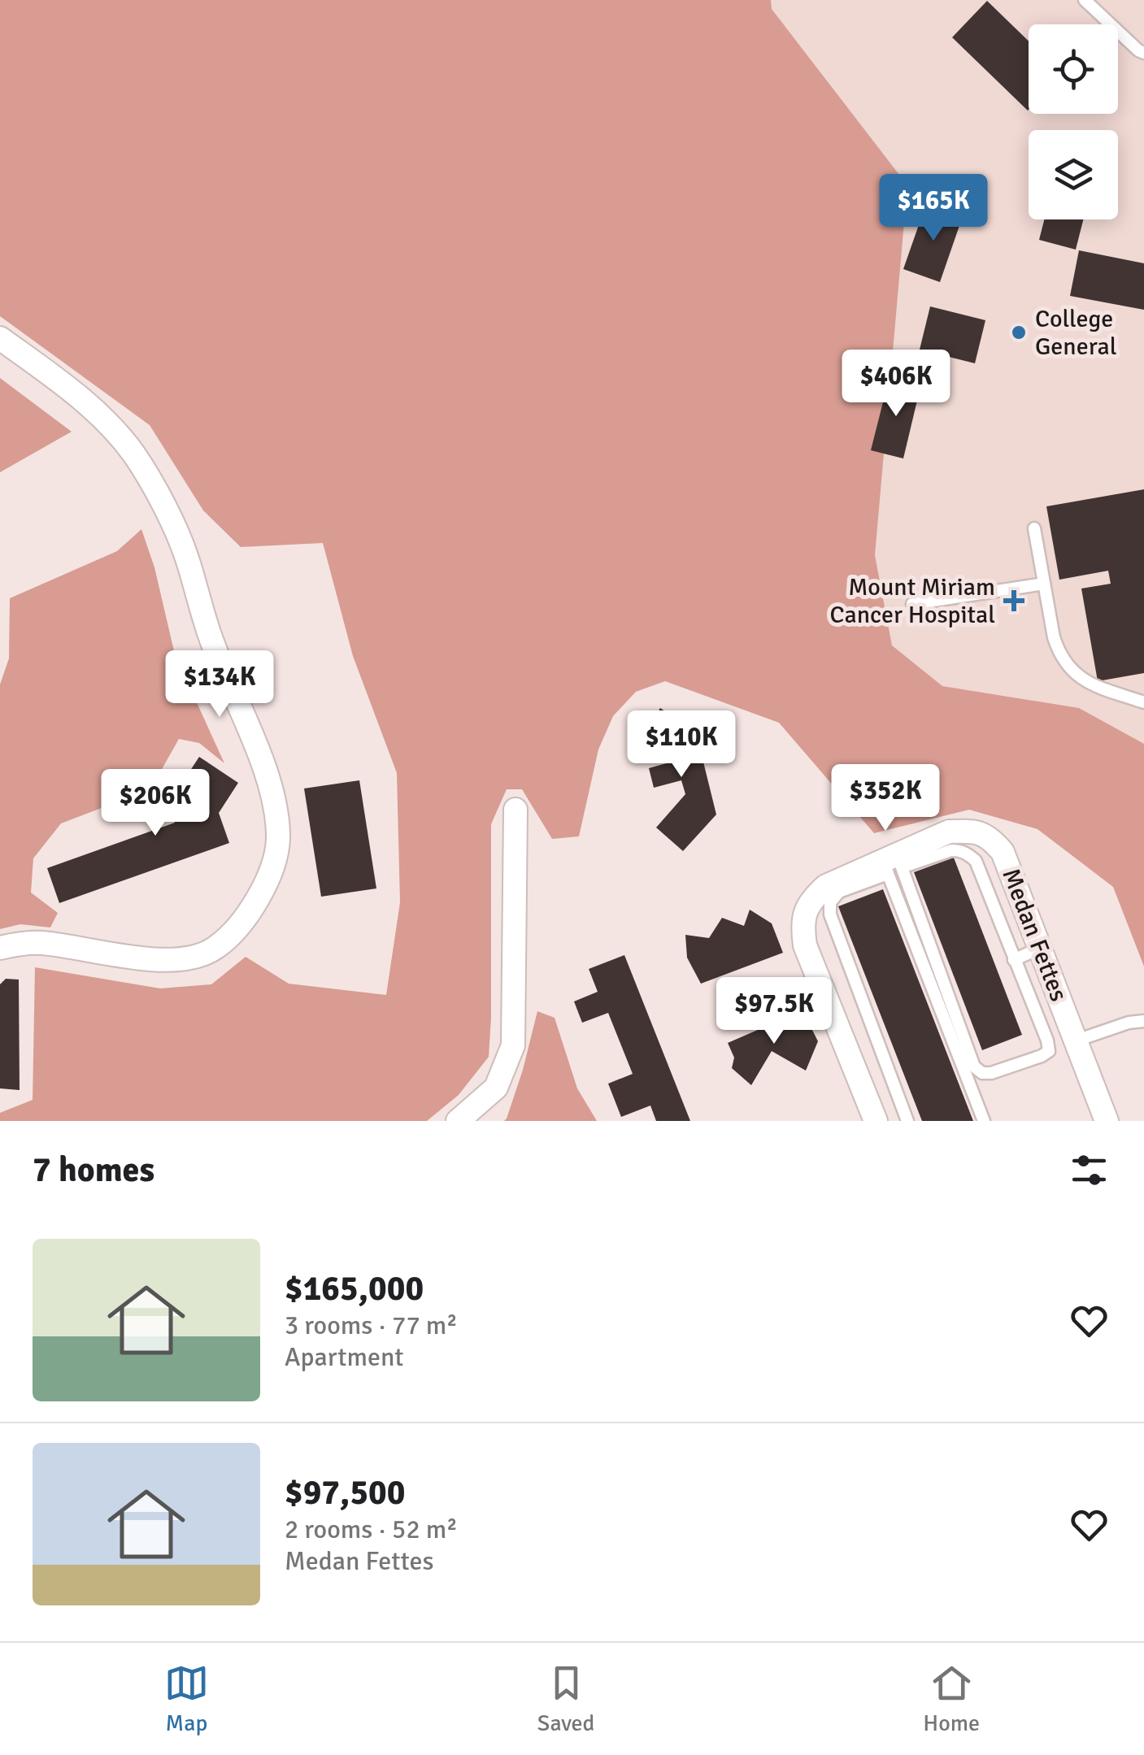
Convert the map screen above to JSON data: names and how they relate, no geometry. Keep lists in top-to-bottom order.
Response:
{
  "streets": {
    "street": ["Medan Fettes"]
  },
  "places": {
    "other": ["College General"],
    "health": ["Mount Miriam Cancer Hospital"]
  },
  "page": {
    "price": [
      "$165K",
      "$406K",
      "$134K",
      "$110K",
      "$352K",
      "$206K",
      "$97.5K"
    ],
    "heading": "7 homes",
    "list": [
      {
        "name": "$165,000",
        "note": "3 rooms · 77 m² · Apartment"
      },
      {
        "name": "$97,500",
        "note": "2 rooms · 52 m² · Medan Fettes"
      }
    ],
    "tabs": ["Map", "Saved", "Home"]
  }
}
